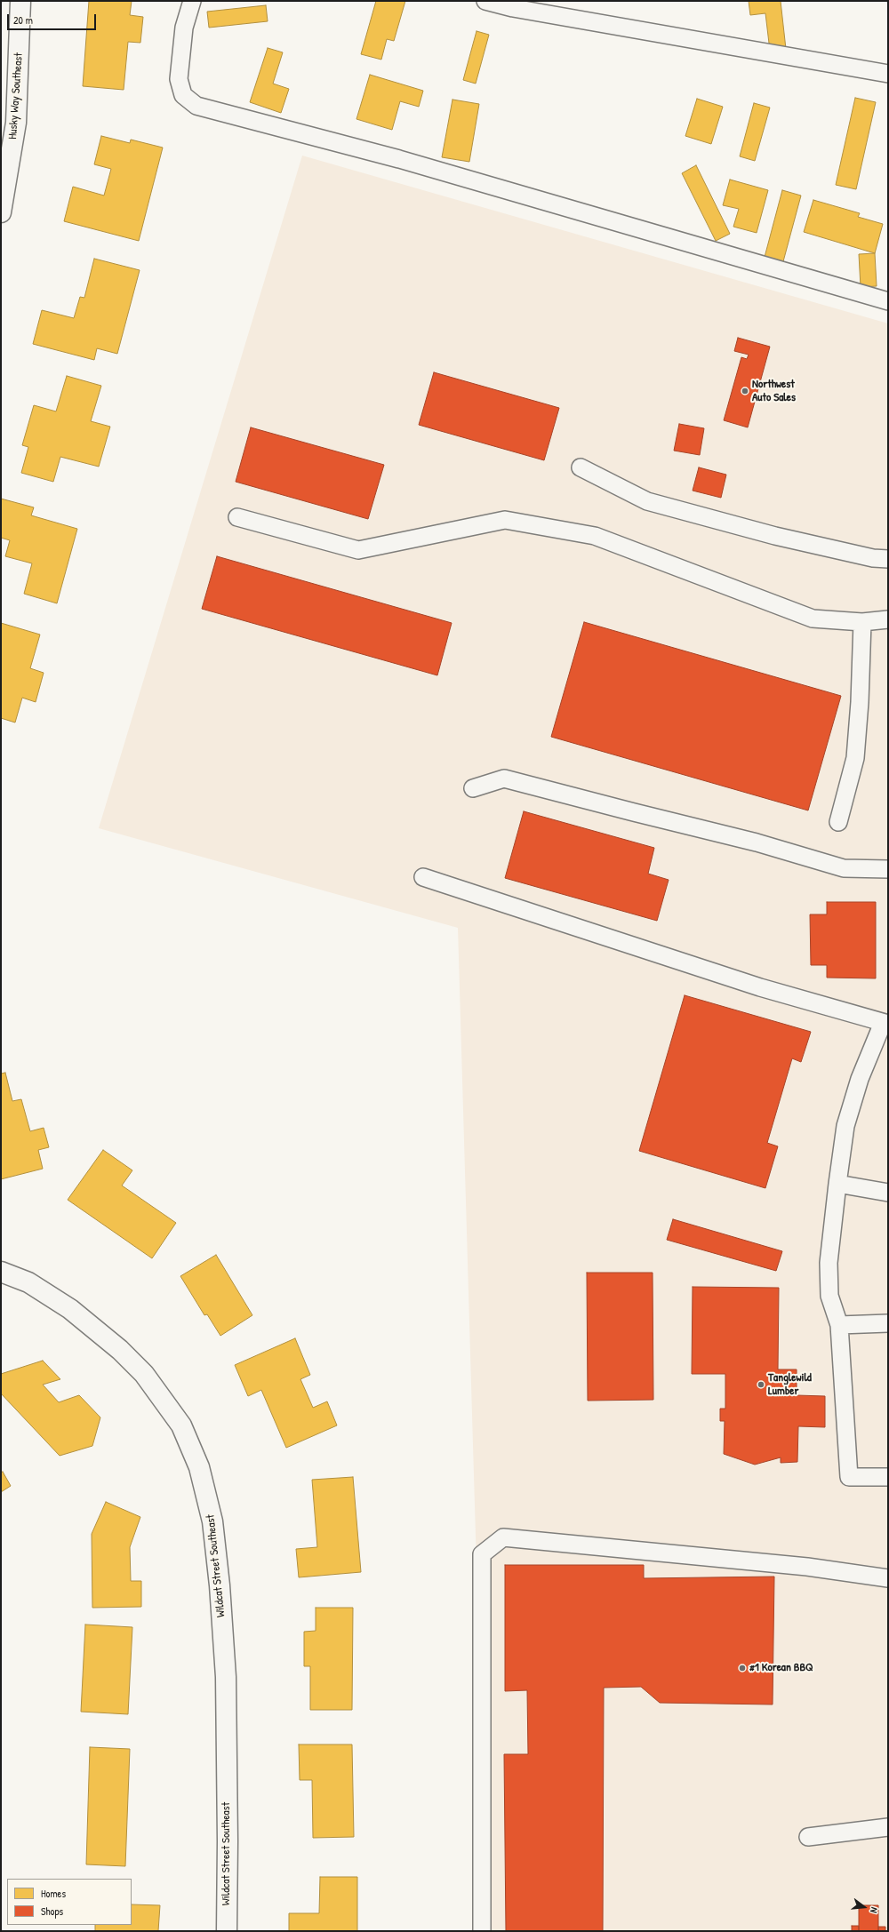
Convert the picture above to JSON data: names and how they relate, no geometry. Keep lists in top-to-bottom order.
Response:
{
  "streets": {
    "street": ["Husky Way Southeast", "Wildcat Street Southeast"]
  },
  "places": ["Northwest Auto Sales", "Tanglewild Lumber", "#1 Korean BBQ"],
  "legend": ["Homes", "Shops"],
  "scale_bar": "20 m",
  "north": "right"
}
